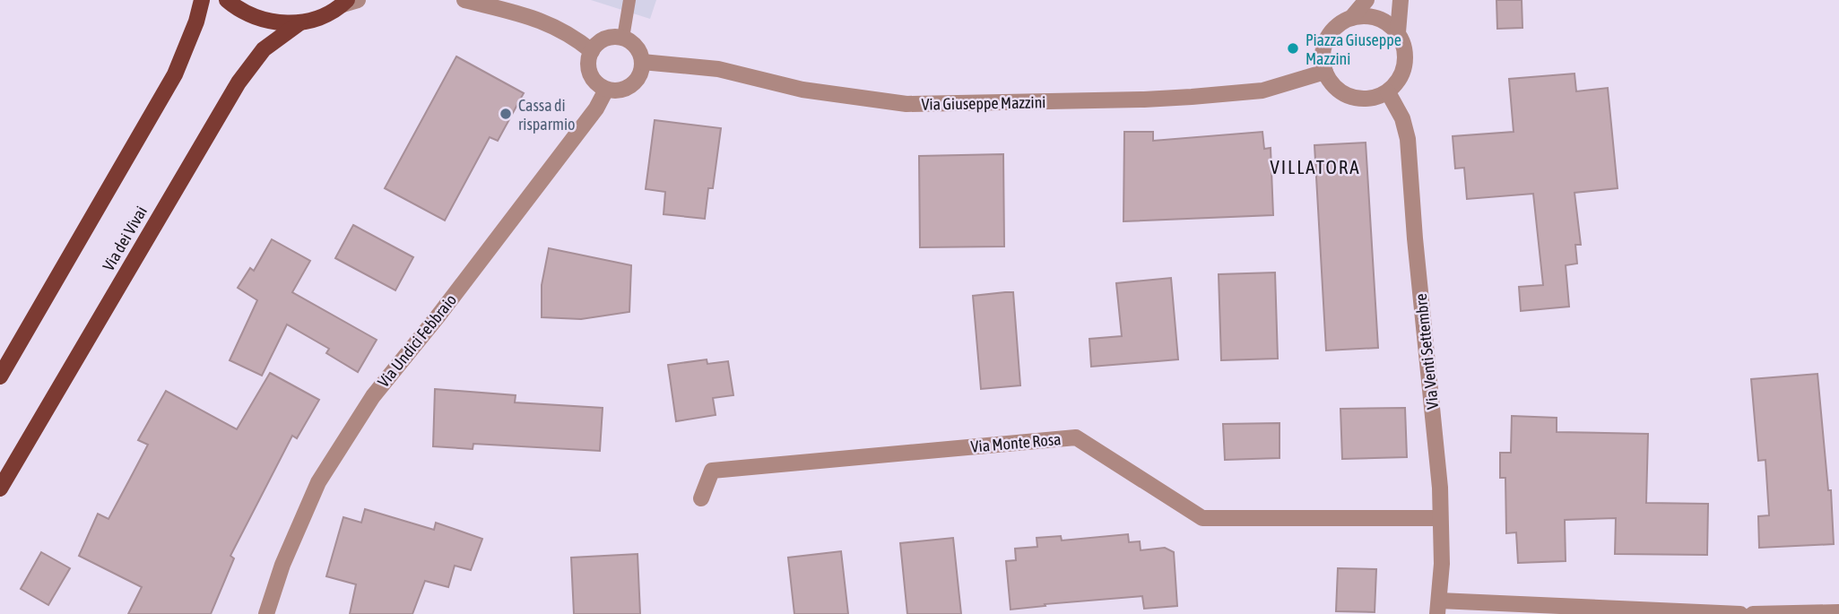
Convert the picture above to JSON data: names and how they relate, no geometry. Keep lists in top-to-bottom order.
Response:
{
  "streets": {
    "main road": ["Via dei Vivai"],
    "street": [
      "Via Giuseppe Mazzini",
      "Via Undici Febbraio",
      "Via Venti Settembre",
      "Via Monte Rosa"
    ]
  },
  "crossings": [
    ["Via Giuseppe Mazzini", "Via Undici Febbraio"],
    ["Via Giuseppe Mazzini", "Via Venti Settembre"],
    ["Via Venti Settembre", "Via Monte Rosa"]
  ],
  "districts": ["VILLATORA"],
  "places": ["Piazza Giuseppe Mazzini", "Cassa di risparmio"]
}
